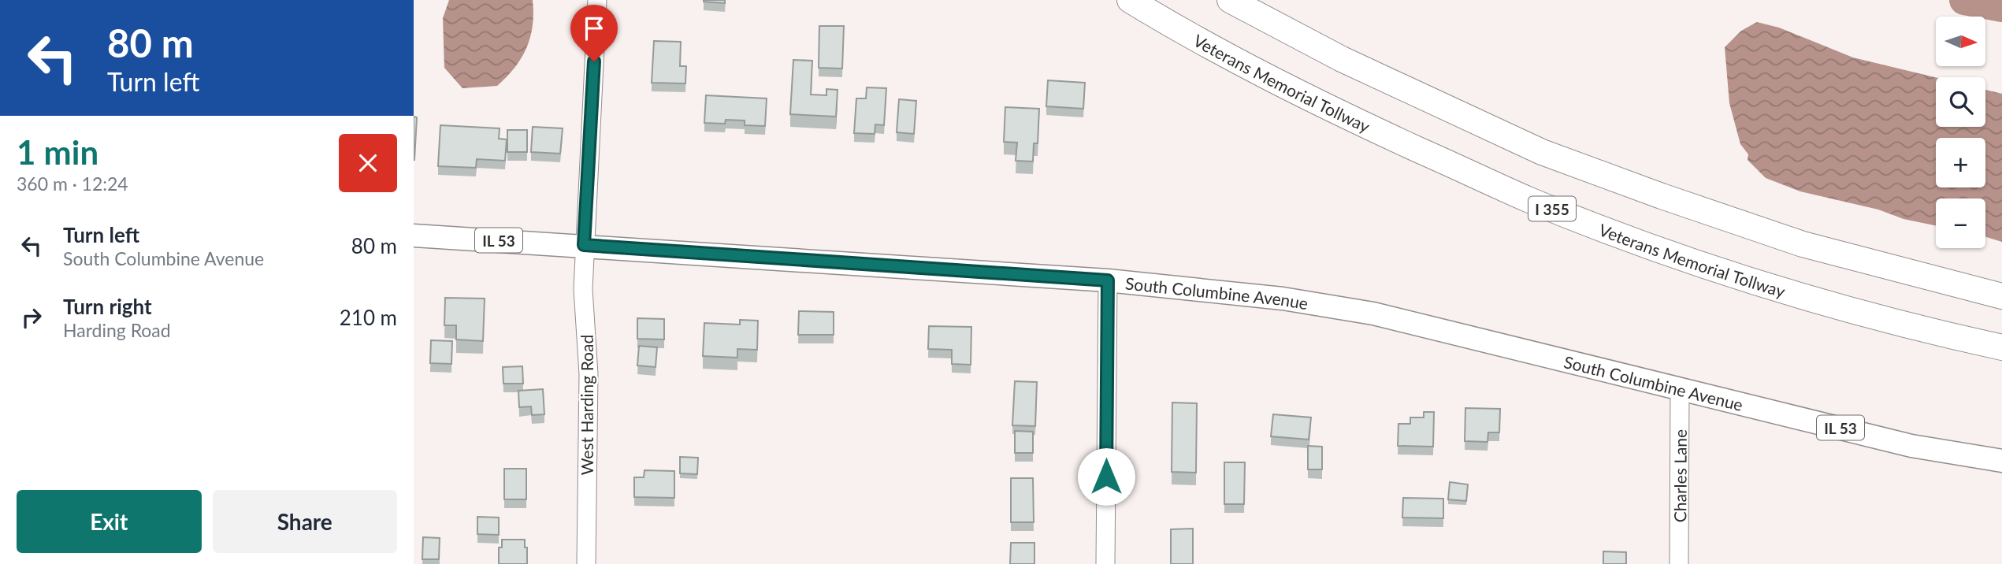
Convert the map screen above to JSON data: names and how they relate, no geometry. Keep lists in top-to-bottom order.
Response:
{
  "streets": {
    "highway": ["Veterans Memorial Tollway", "I 355"],
    "main road": ["IL 53", "South Columbine Avenue"],
    "street": ["West Harding Road", "Charles Lane"]
  },
  "crossings": [
    ["South Columbine Avenue", "West Harding Road"],
    ["South Columbine Avenue", "Charles Lane"]
  ],
  "north": "right",
  "page": {
    "turn": ["80 m", "Turn left"],
    "map_buttons": ["+", "−"],
    "heading": ["1 min", "360 m · 12:24"],
    "list": [
      {
        "name": "Turn left",
        "note": "South Columbine Avenue",
        "value": "80 m"
      },
      {
        "name": "Turn right",
        "note": "Harding Road",
        "value": "210 m"
      }
    ],
    "buttons": ["Exit", "Share"]
  }
}
